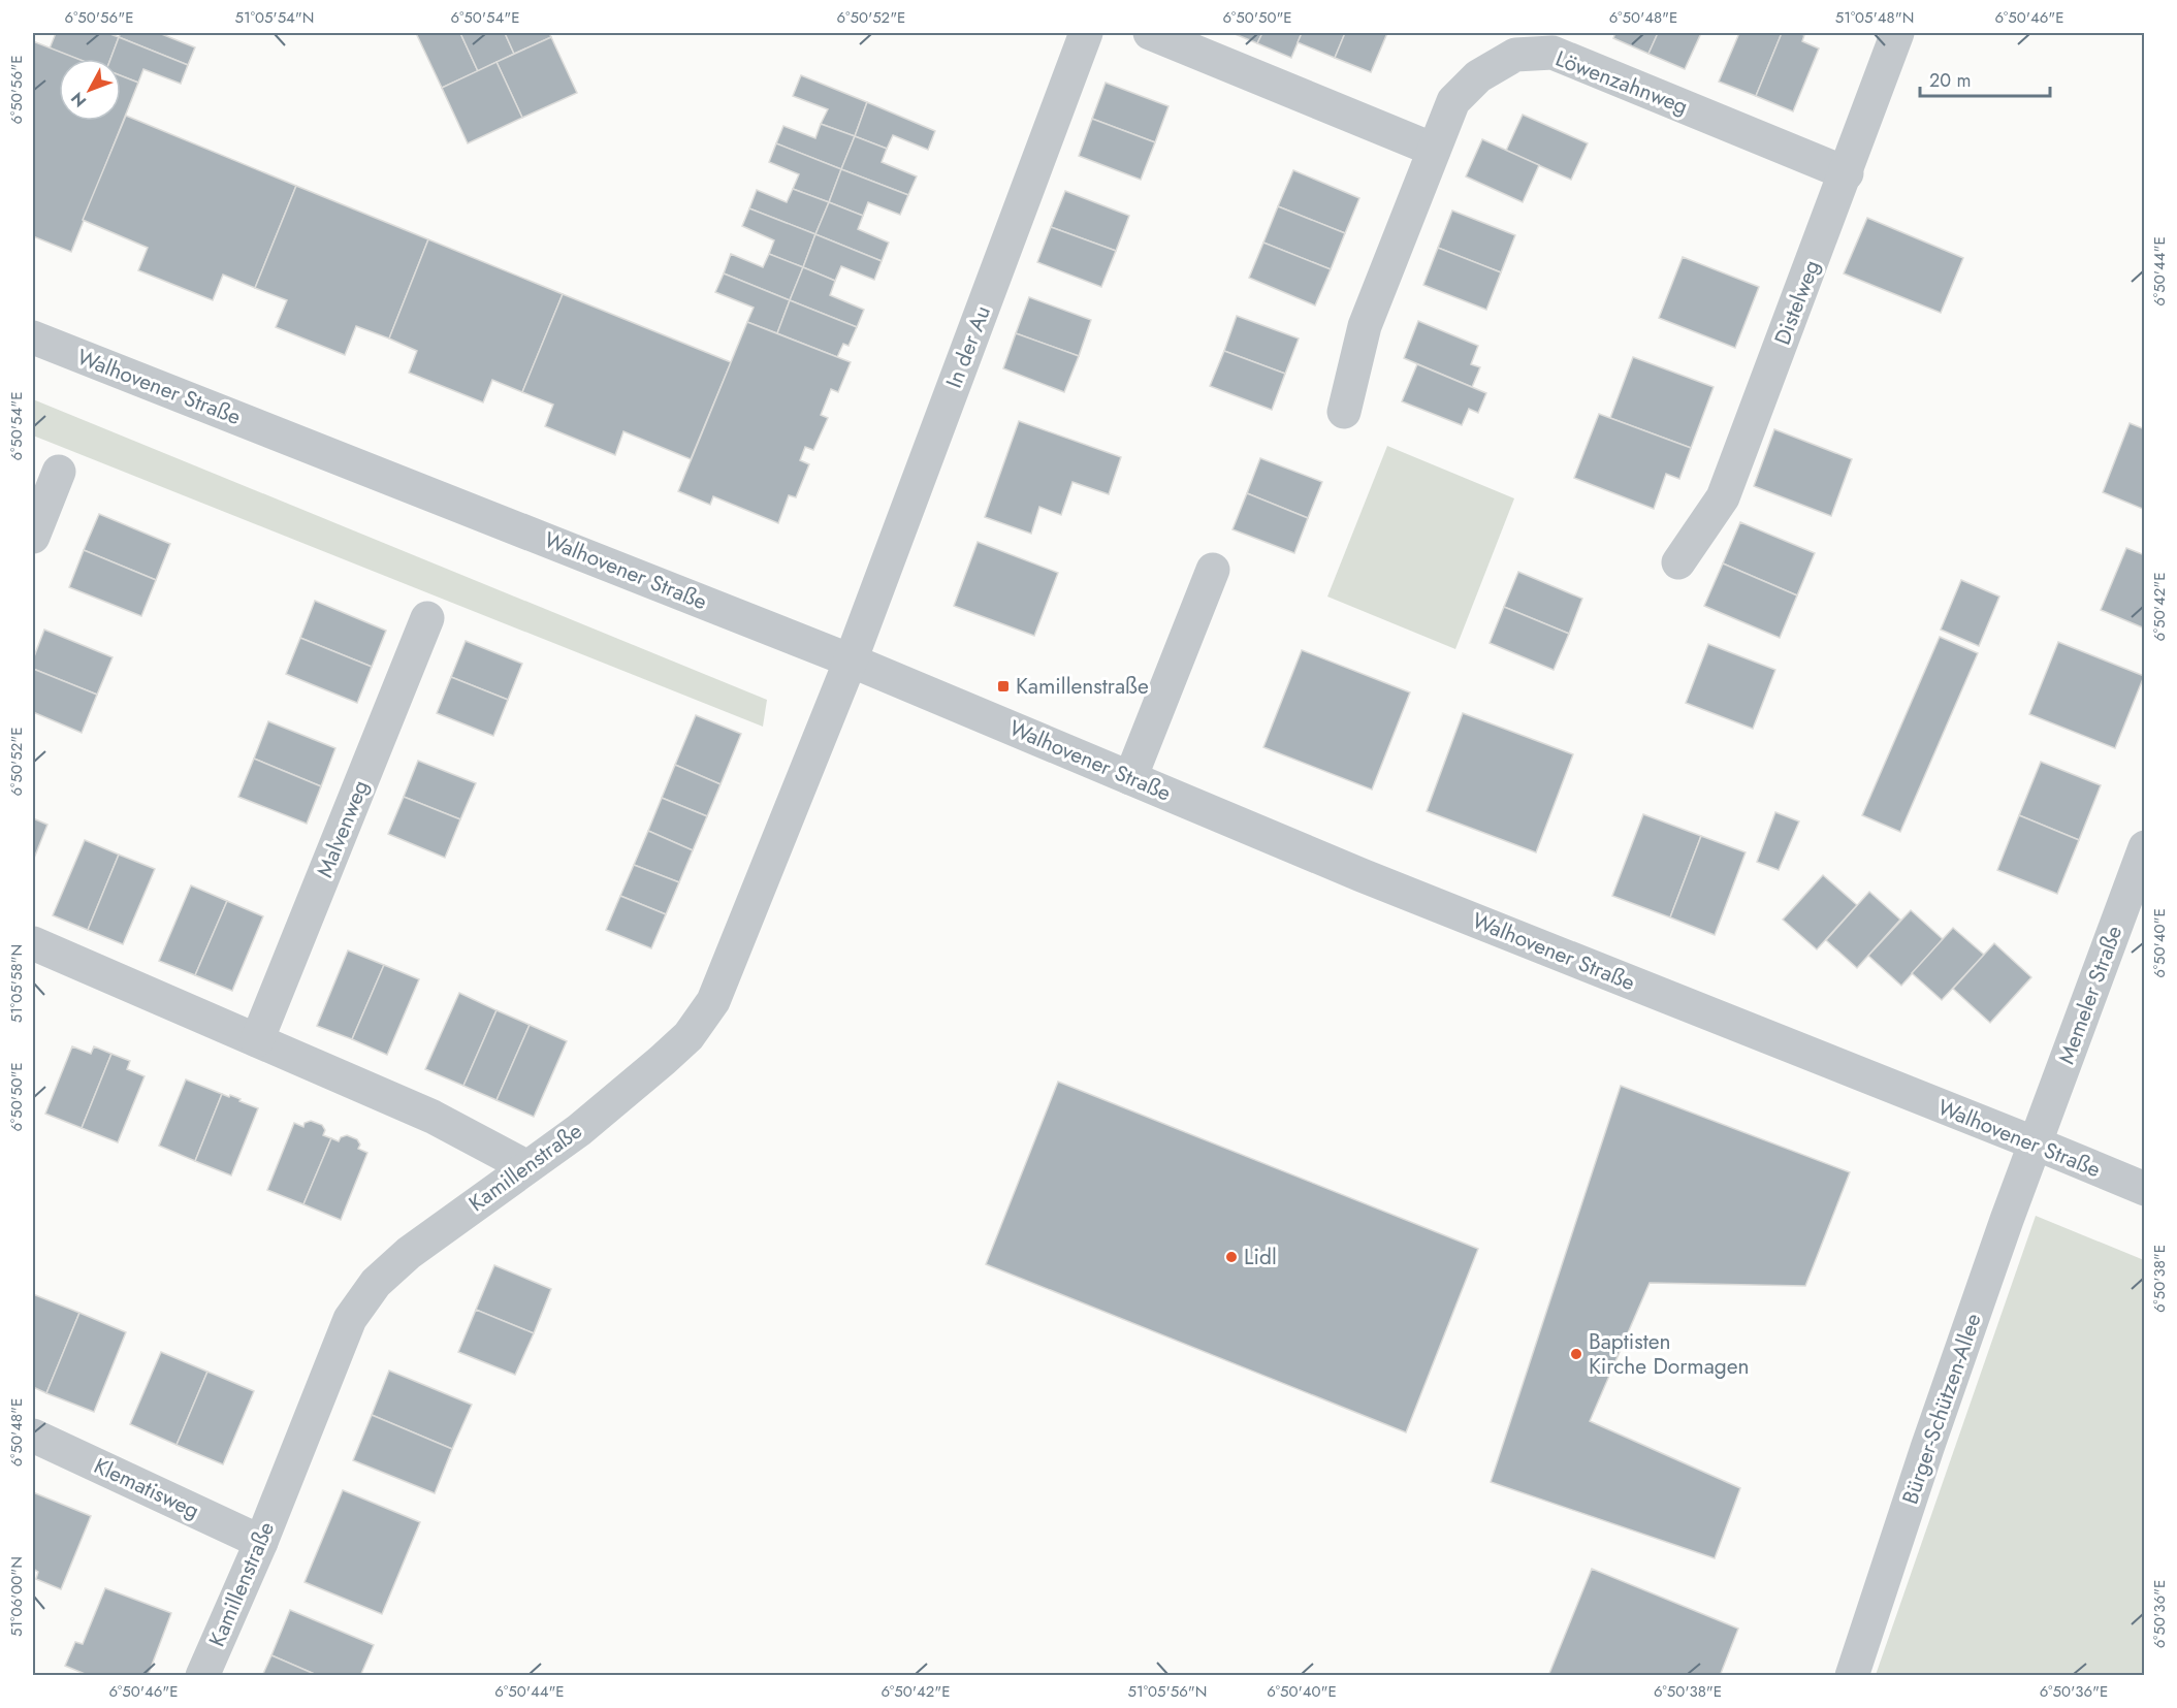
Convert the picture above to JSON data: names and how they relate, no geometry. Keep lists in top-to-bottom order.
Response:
{
  "streets": {
    "street": [
      "Löwenzahnweg",
      "Distelweg",
      "In der Au",
      "Walhovener Straße",
      "Malvenweg",
      "Memeler Straße",
      "Kamillenstraße",
      "Bürger-Schützen-Allee",
      "Klematisweg"
    ]
  },
  "crossings": [
    ["Löwenzahnweg", "Distelweg"],
    ["In der Au", "Walhovener Straße"],
    ["In der Au", "Kamillenstraße"],
    ["Walhovener Straße", "Memeler Straße"],
    ["Walhovener Straße", "Kamillenstraße"],
    ["Walhovener Straße", "Bürger-Schützen-Allee"],
    ["Memeler Straße", "Bürger-Schützen-Allee"],
    ["Kamillenstraße", "Klematisweg"]
  ],
  "places": {
    "transit": ["Kamillenstraße"],
    "other": ["Lidl", "Baptisten Kirche Dormagen"]
  },
  "scale_bar": "20 m",
  "north": "bottom left",
  "coordinates": [
    "6°50'56\"E",
    "51°05'54\"N",
    "6°50'54\"E",
    "6°50'52\"E",
    "6°50'50\"E",
    "6°50'48\"E",
    "51°05'48\"N",
    "6°50'46\"E",
    "6°50'44\"E",
    "6°50'42\"E",
    "6°50'40\"E",
    "51°05'58\"N",
    "6°50'38\"E",
    "51°06'00\"N",
    "6°50'36\"E",
    "51°05'56\"N"
  ]
}
